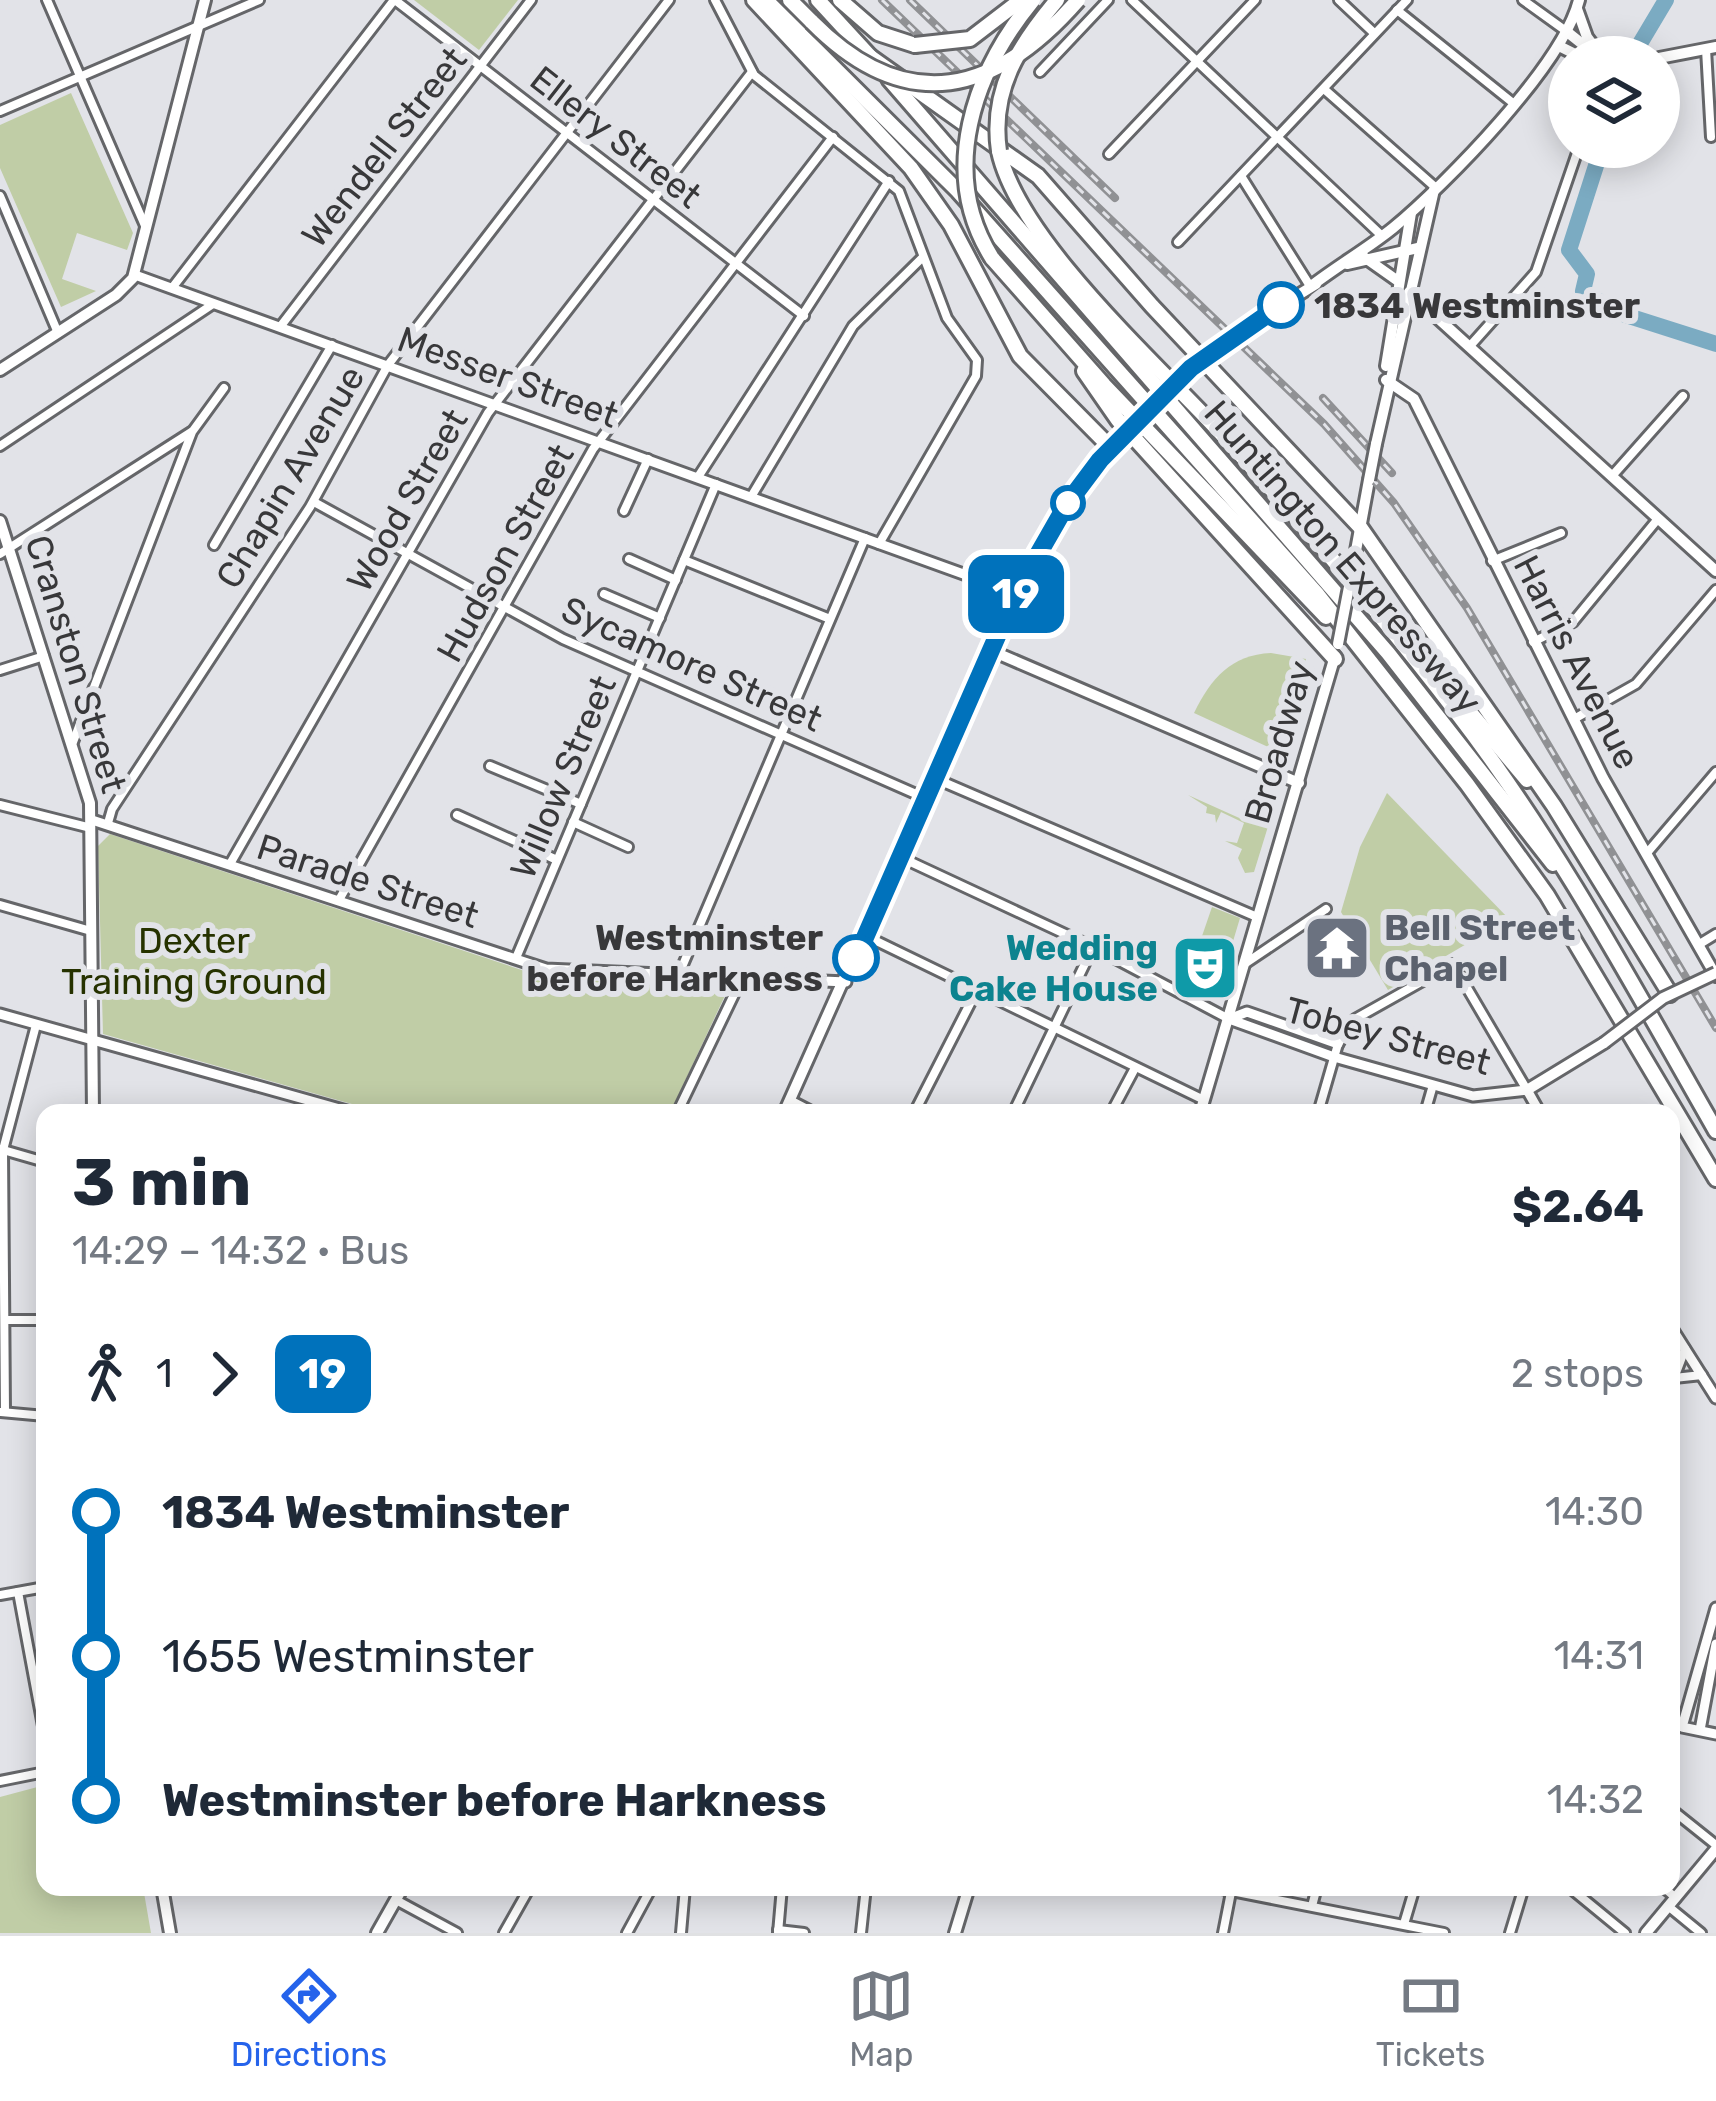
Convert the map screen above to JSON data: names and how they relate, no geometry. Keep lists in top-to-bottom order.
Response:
{
  "streets": {
    "highway": ["Huntington Expressway"],
    "main road": [
      "Harris Avenue",
      "Cranston Street",
      "Broadway",
      "Tobey Street"
    ],
    "street": [
      "Ellery Street",
      "Wendell Street",
      "Messer Street",
      "Chapin Avenue",
      "Wood Street",
      "Hudson Street",
      "Sycamore Street",
      "Willow Street",
      "Parade Street"
    ]
  },
  "crossings": [
    ["Ellery Street", "Wendell Street"],
    ["Ellery Street", "Chapin Avenue"],
    ["Ellery Street", "Wood Street"],
    ["Ellery Street", "Hudson Street"],
    ["Wendell Street", "Messer Street"],
    ["Messer Street", "Chapin Avenue"],
    ["Messer Street", "Wood Street"],
    ["Messer Street", "Hudson Street"],
    ["Messer Street", "Willow Street"],
    ["Chapin Avenue", "Sycamore Street"],
    ["Chapin Avenue", "Parade Street"],
    ["Wood Street", "Sycamore Street"],
    ["Wood Street", "Parade Street"],
    ["Hudson Street", "Sycamore Street"],
    ["Hudson Street", "Parade Street"],
    ["Huntington Expressway", "Broadway"],
    ["Harris Avenue", "Broadway"],
    ["Harris Avenue", "Tobey Street"],
    ["Cranston Street", "Parade Street"],
    ["Sycamore Street", "Willow Street"],
    ["Broadway", "Tobey Street"],
    ["Willow Street", "Parade Street"]
  ],
  "parks": ["Dexter Training Ground"],
  "places": {
    "other": ["1834 Westminster", "Westminster before Harkness"],
    "temple": ["Bell Street Chapel"],
    "theatre": ["Wedding Cake House"]
  },
  "lines": ["bus line 19"],
  "page": {
    "on_map": "19",
    "heading": ["3 min", "14:29 – 14:32 · Bus", "$2.64"],
    "legs": ["1", "19", "2 stops"],
    "list": [
      {
        "name": "1834 Westminster",
        "value": "14:30"
      },
      {
        "name": "1655 Westminster",
        "value": "14:31"
      },
      {
        "name": "Westminster before Harkness",
        "value": "14:32"
      }
    ],
    "tabs": ["Directions", "Map", "Tickets"]
  }
}
